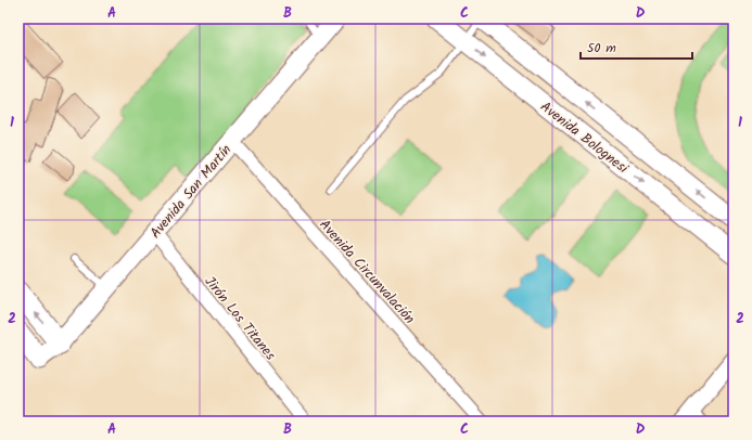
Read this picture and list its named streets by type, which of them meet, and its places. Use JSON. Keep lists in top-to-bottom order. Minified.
{"streets":{"main road":["Avenida Bolognesi","Avenida San Martín"],"street":["Avenida Circunvalación","Jirón Los Titanes"]},"crossings":[["Avenida San Martín","Avenida Circunvalación"],["Avenida San Martín","Jirón Los Titanes"]],"scale_bar":"50 m","grid":{"columns":["A","B","C","D"],"rows":["1","2"]}}
